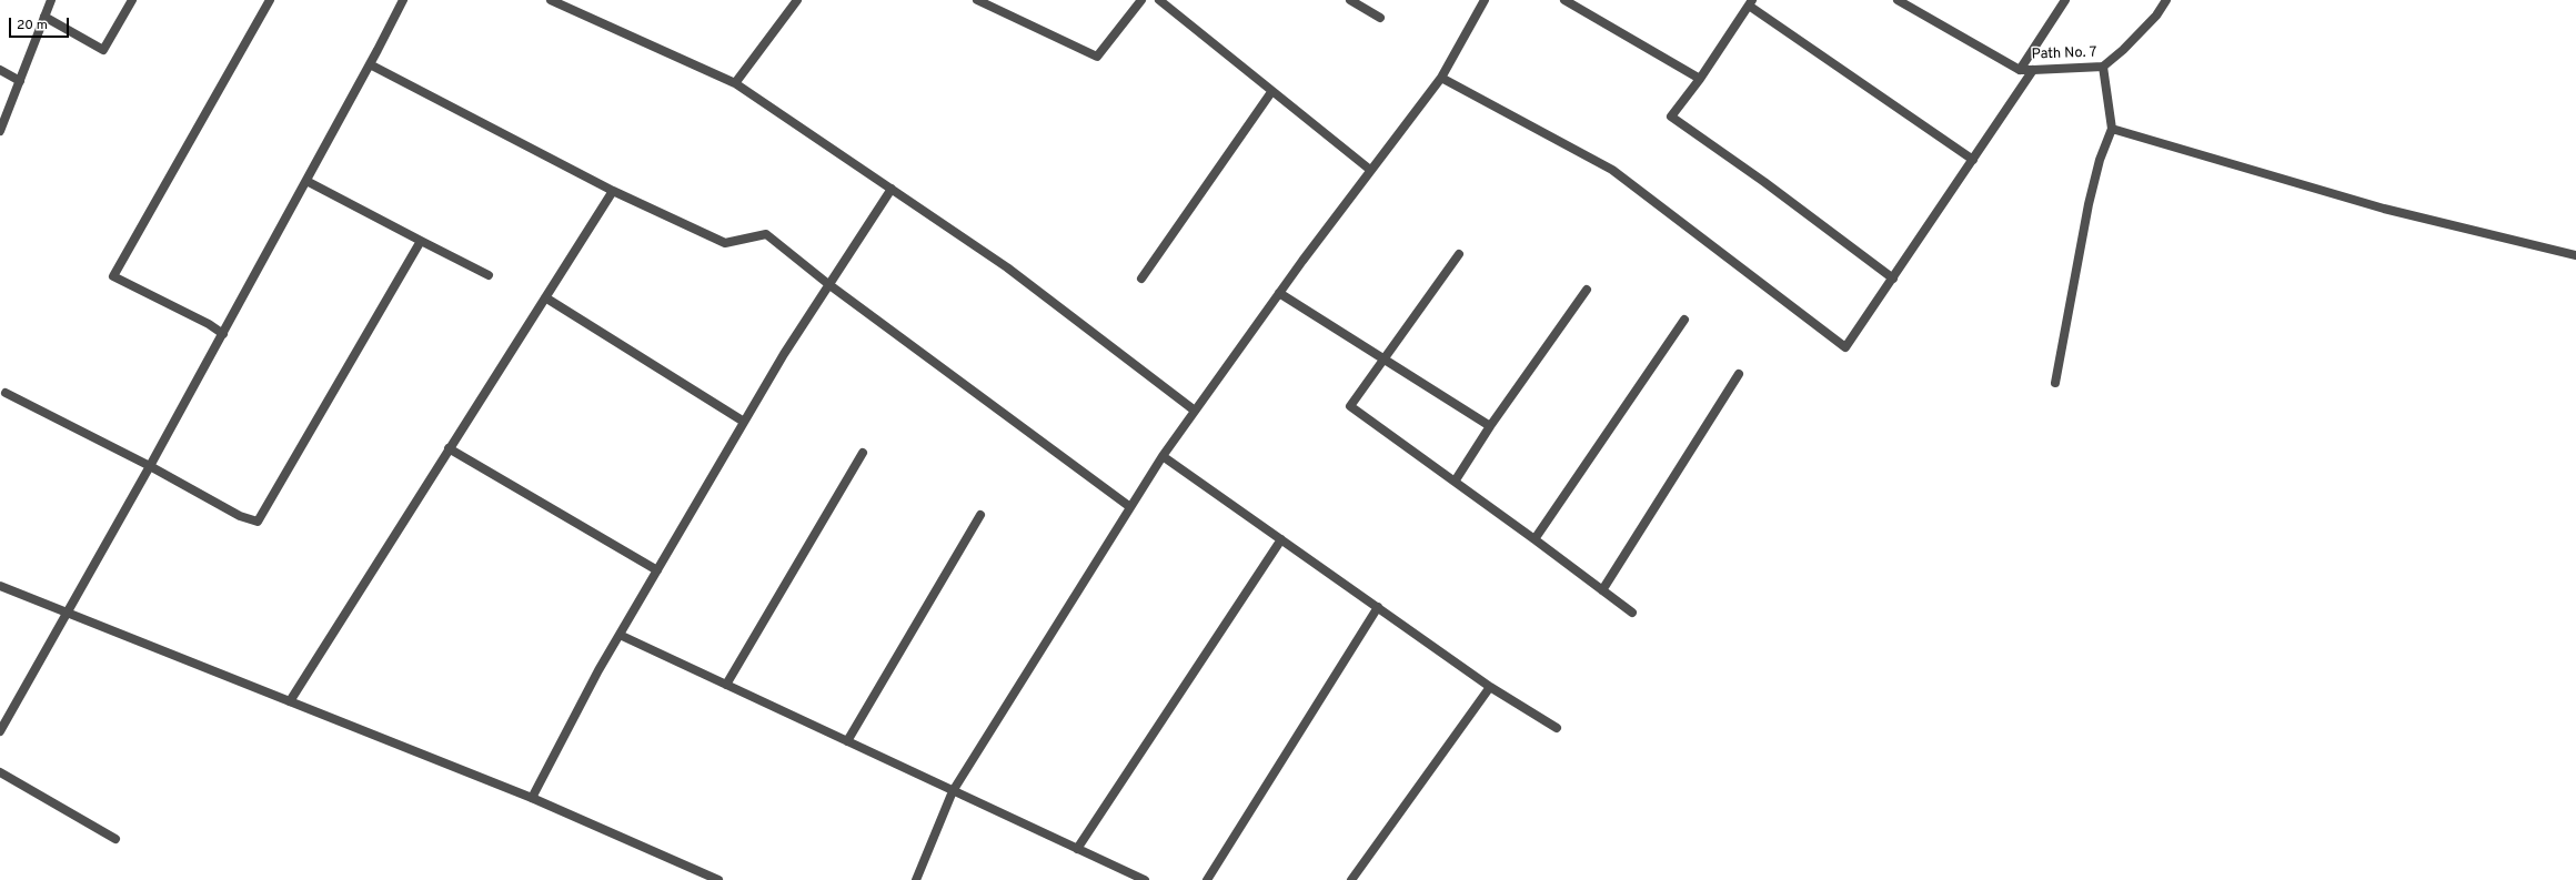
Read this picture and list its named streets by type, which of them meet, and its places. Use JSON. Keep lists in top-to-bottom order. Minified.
{"streets":{"street":["Path No. 7"]},"scale_bar":"20 m"}
